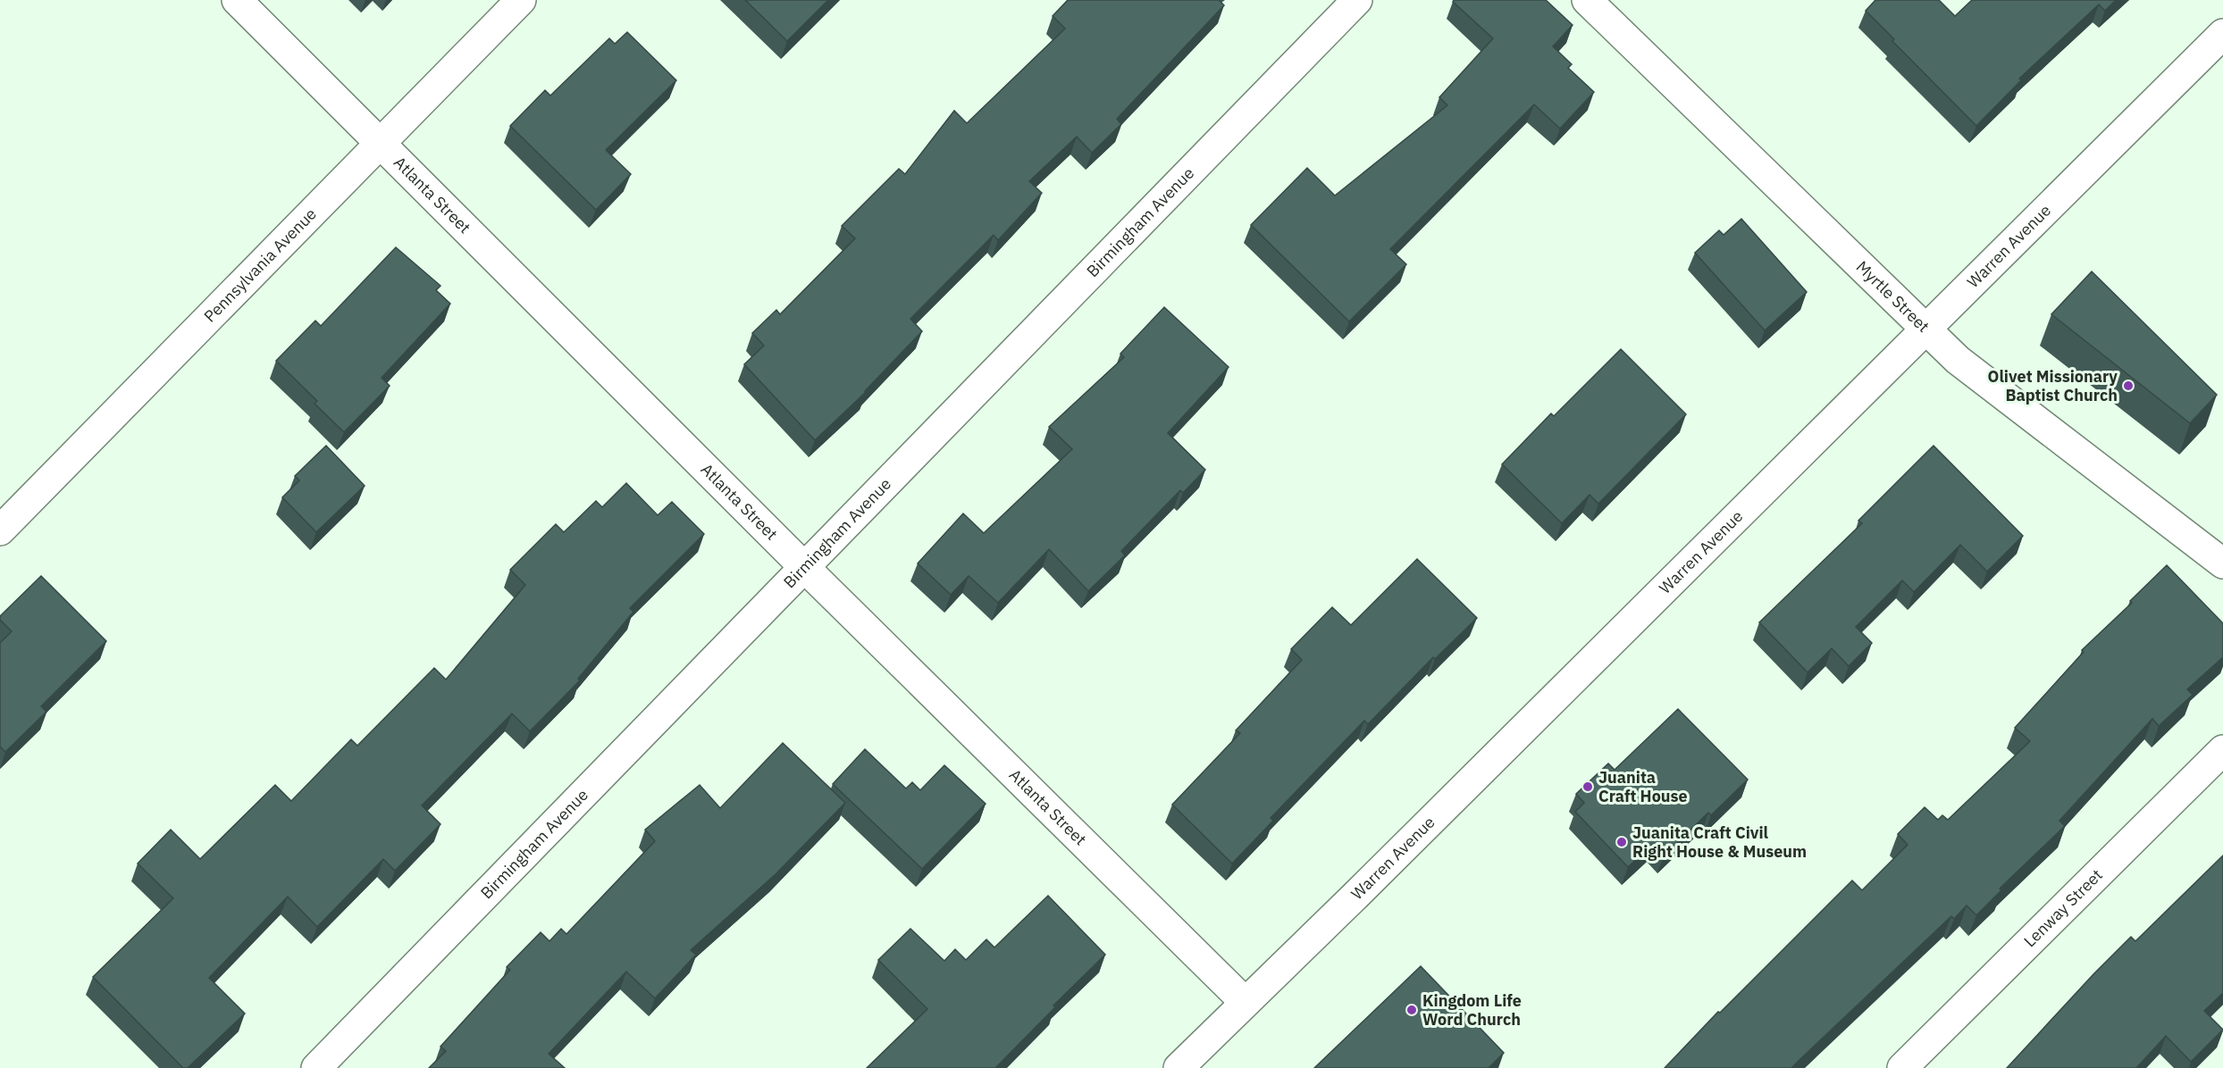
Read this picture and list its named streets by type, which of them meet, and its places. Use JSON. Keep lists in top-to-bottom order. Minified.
{"streets":{"street":["Atlanta Street","Birmingham Avenue","Warren Avenue","Pennsylvania Avenue","Myrtle Street","Lenway Street"]},"crossings":[["Atlanta Street","Birmingham Avenue"],["Atlanta Street","Warren Avenue"],["Atlanta Street","Pennsylvania Avenue"],["Warren Avenue","Myrtle Street"]],"places":["Olivet Missionary Baptist Church","Juanita Craft House","Juanita Craft Civil Right House & Museum","Kingdom Life Word Church"]}
